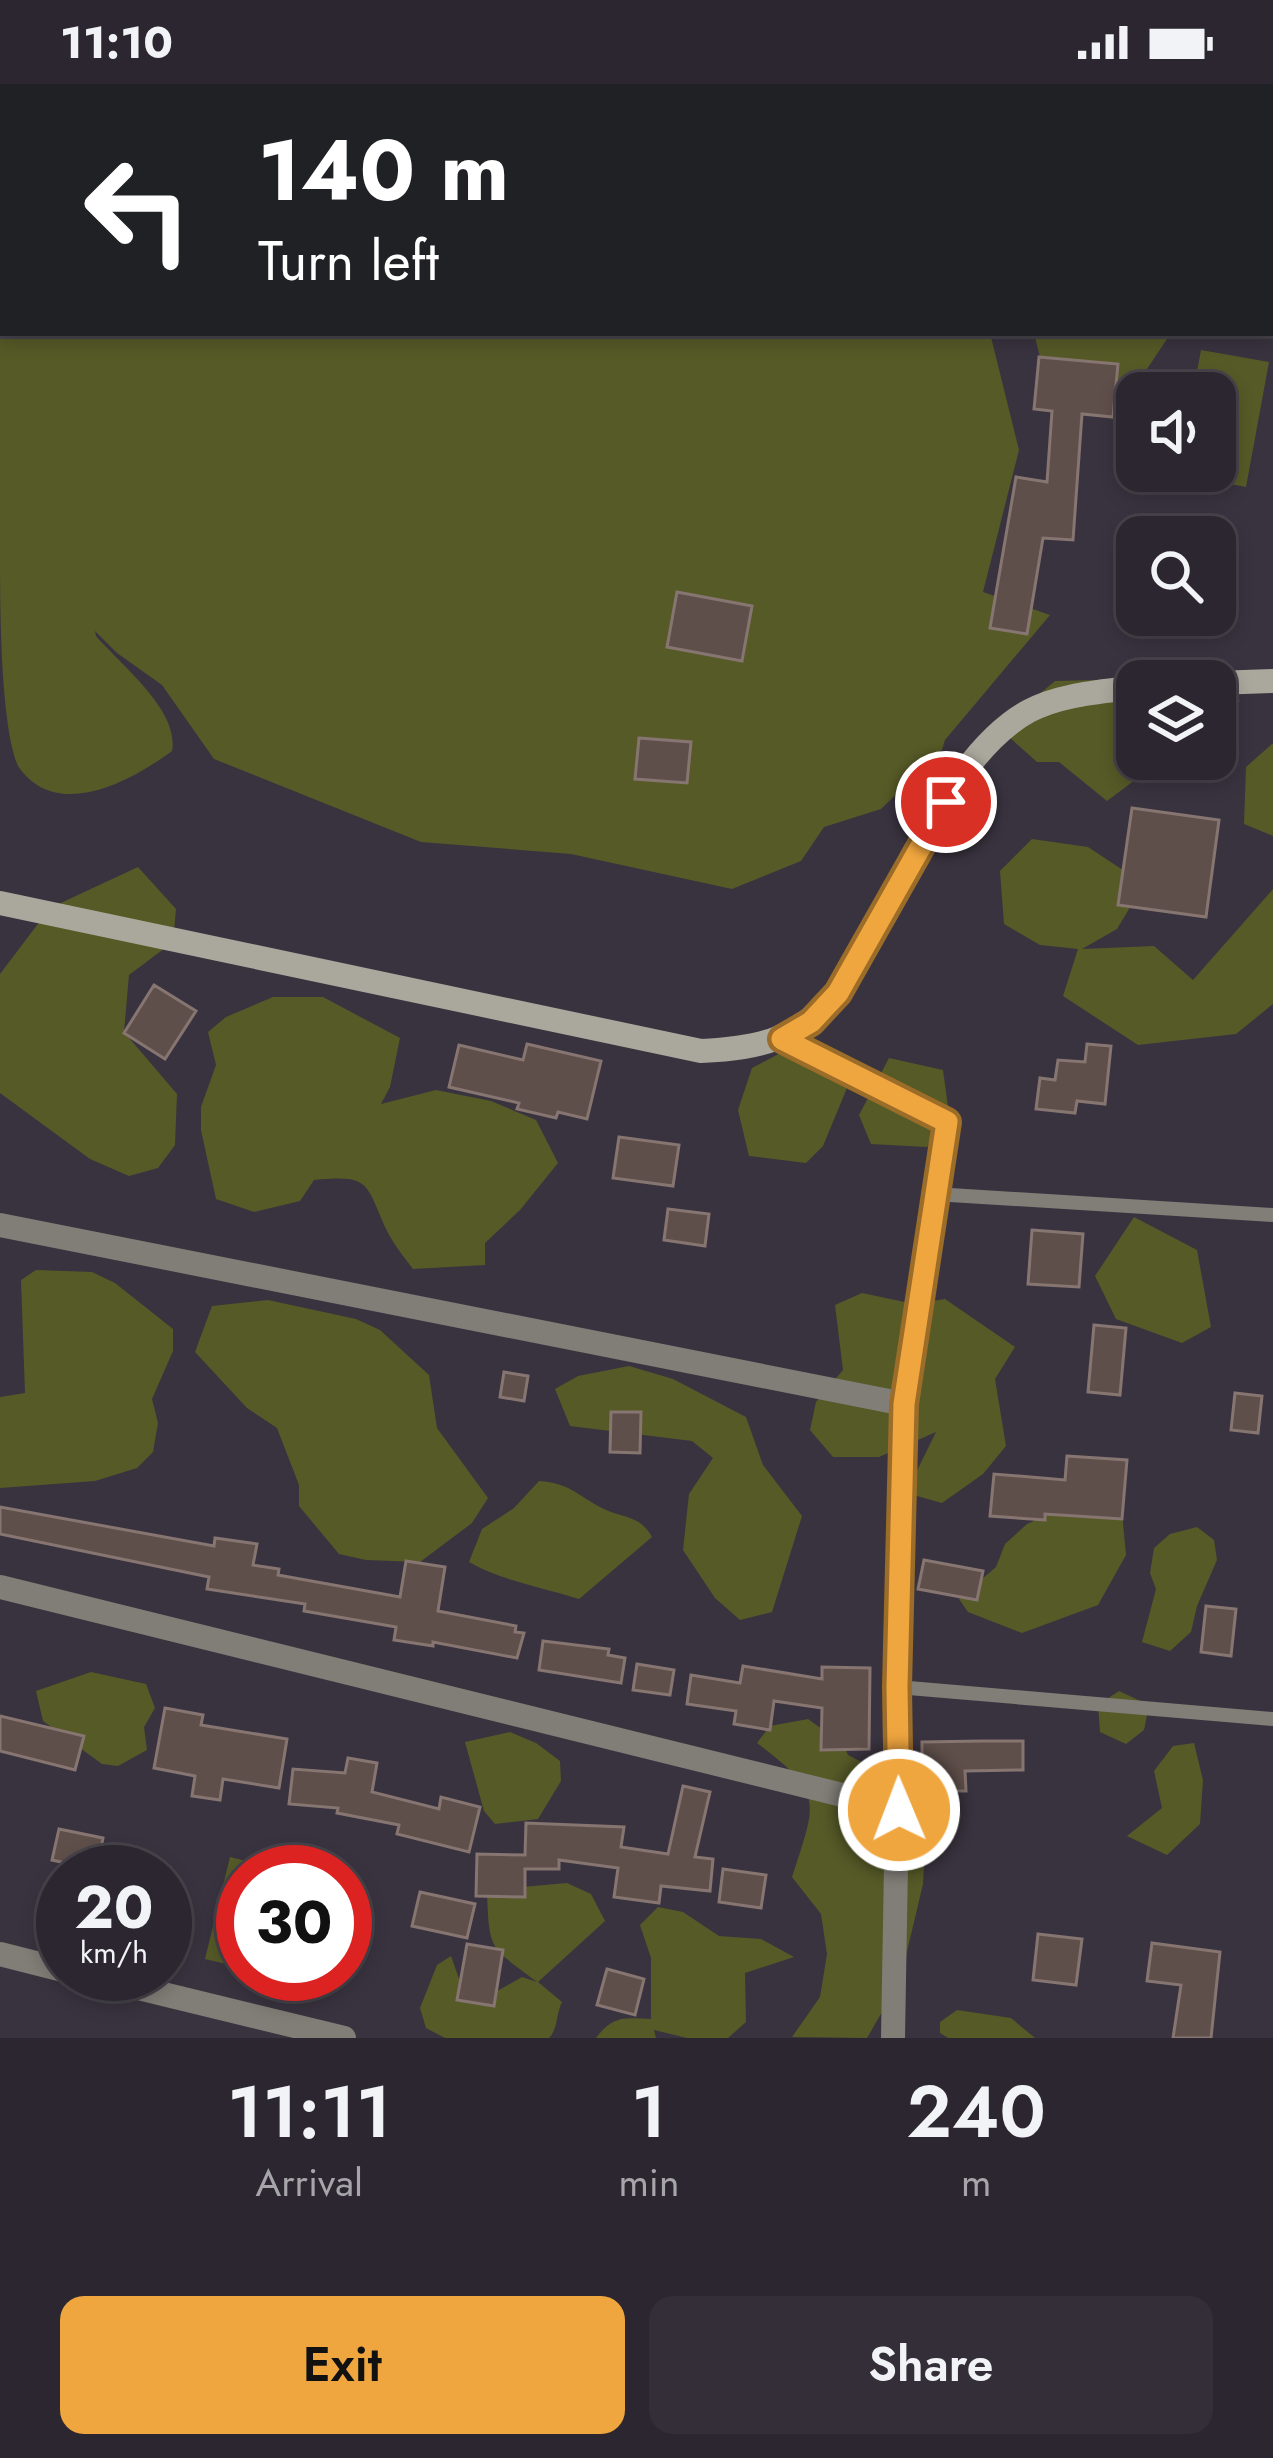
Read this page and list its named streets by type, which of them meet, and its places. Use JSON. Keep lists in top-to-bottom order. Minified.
{"page":{"status":"11:10","turn":["140 m","Turn left"],"speed":"20 km/h","limit":"30","eta":["11:11","Arrival","1","min","240","m"],"buttons":["Exit","Share"]}}
